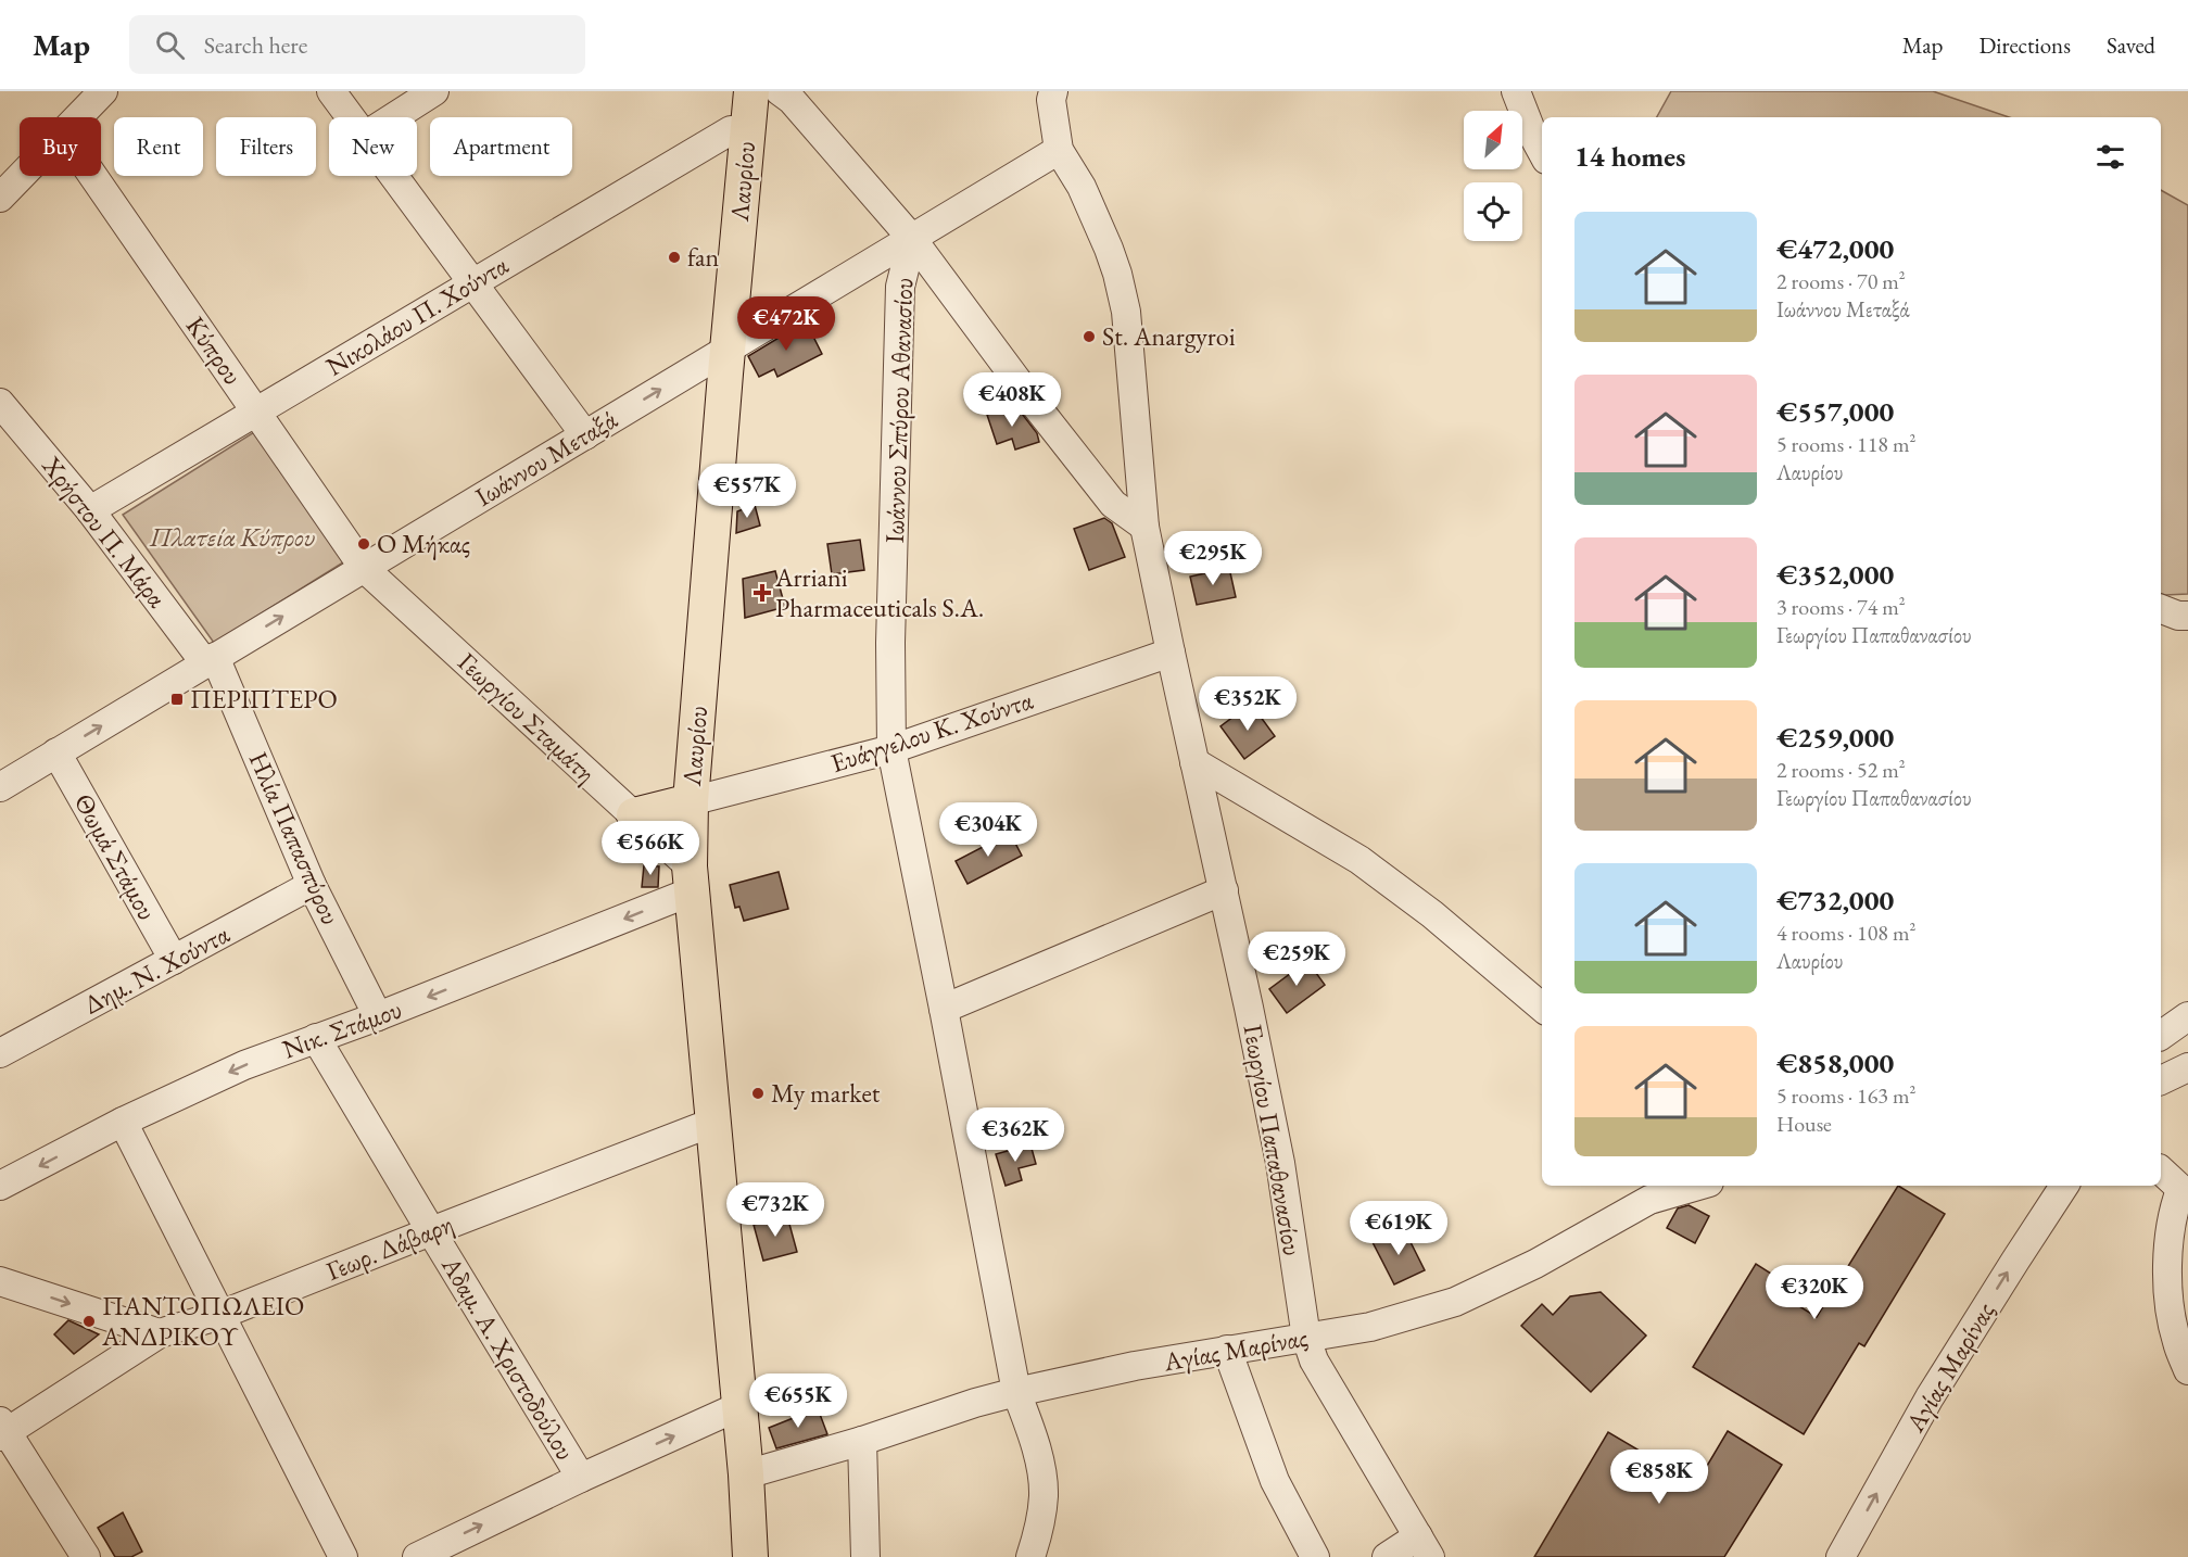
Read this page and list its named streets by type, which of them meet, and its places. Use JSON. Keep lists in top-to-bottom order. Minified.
{"streets":{"main road":["Λαυρίου"],"street":["Νικολάου Π. Χούντα","Κύπρου","Ιωάννου Σπύρου Αθανασίου","Ιωάννου Μεταξά","Χρήστου Π. Μάρα","Γεωργίου Σταμάτη","Ευάγγελου Κ. Χούντα","Ηλία Παπασπύρου","Θωμά Στάμου","Δημ. Ν. Χούντα","Νικ. Στάμου","Γεωργίου Παπαθανασίου","Γεωρ. Δάβαρη","Αγίας Μαρίνας","Αδαμ. Α. Χριστοδούλου"]},"crossings":[["Λαυρίου","Νικολάου Π. Χούντα"],["Λαυρίου","Ιωάννου Μεταξά"],["Λαυρίου","Γεωργίου Σταμάτη"],["Λαυρίου","Ευάγγελου Κ. Χούντα"],["Λαυρίου","Νικ. Στάμου"],["Λαυρίου","Γεωρ. Δάβαρη"],["Λαυρίου","Αγίας Μαρίνας"],["Νικολάου Π. Χούντα","Κύπρου"],["Νικολάου Π. Χούντα","Χρήστου Π. Μάρα"],["Κύπρου","Ιωάννου Μεταξά"],["Κύπρου","Γεωργίου Σταμάτη"],["Ιωάννου Σπύρου Αθανασίου","Ιωάννου Μεταξά"],["Ιωάννου Σπύρου Αθανασίου","Ευάγγελου Κ. Χούντα"],["Ιωάννου Σπύρου Αθανασίου","Αγίας Μαρίνας"],["Ιωάννου Μεταξά","Χρήστου Π. Μάρα"],["Ιωάννου Μεταξά","Γεωργίου Σταμάτη"],["Ιωάννου Μεταξά","Ηλία Παπασπύρου"],["Ιωάννου Μεταξά","Θωμά Στάμου"],["Ιωάννου Μεταξά","Γεωργίου Παπαθανασίου"],["Χρήστου Π. Μάρα","Ηλία Παπασπύρου"],["Γεωργίου Σταμάτη","Νικ. Στάμου"],["Ευάγγελου Κ. Χούντα","Γεωργίου Παπαθανασίου"],["Ηλία Παπασπύρου","Δημ. Ν. Χούντα"],["Ηλία Παπασπύρου","Νικ. Στάμου"],["Θωμά Στάμου","Δημ. Ν. Χούντα"],["Νικ. Στάμου","Αδαμ. Α. Χριστοδούλου"],["Γεωργίου Παπαθανασίου","Αγίας Μαρίνας"],["Γεωρ. Δάβαρη","Αδαμ. Α. Χριστοδούλου"]],"one_way":["Ιωάννου Μεταξά","Νικ. Στάμου"],"parks":["Πλατεία Κύπρου"],"places":{"other":["fan","St. Anargyroi","Ο Μήκας","My market","ΠΑΝΤΟΠΩΛΕΙΟ ΑΝΔΡΙΚΟΥ"],"health":["Arriani Pharmaceuticals S.A."],"transit":["ΠΕΡΙΠΤΕΡΟ"]},"north":"top right","page":{"header":"Map","search":"Search here","nav":["Map","Directions","Saved"],"chip":["Buy","Rent","Filters","New","Apartment"],"heading":"14 homes","list":[{"name":"€472,000","note":"2 rooms · 70 m² · Ιωάννου Μεταξά"},{"name":"€557,000","note":"5 rooms · 118 m² · Λαυρίου"},{"name":"€352,000","note":"3 rooms · 74 m² · Γεωργίου Παπαθανασίου"},{"name":"€259,000","note":"2 rooms · 52 m² · Γεωργίου Παπαθανασίου"},{"name":"€732,000","note":"4 rooms · 108 m² · Λαυρίου"},{"name":"€858,000","note":"5 rooms · 163 m² · House"}],"price":["€472K","€408K","€557K","€295K","€352K","€304K","€566K","€259K","€362K","€732K","€619K","€320K","€655K","€858K"]}}
